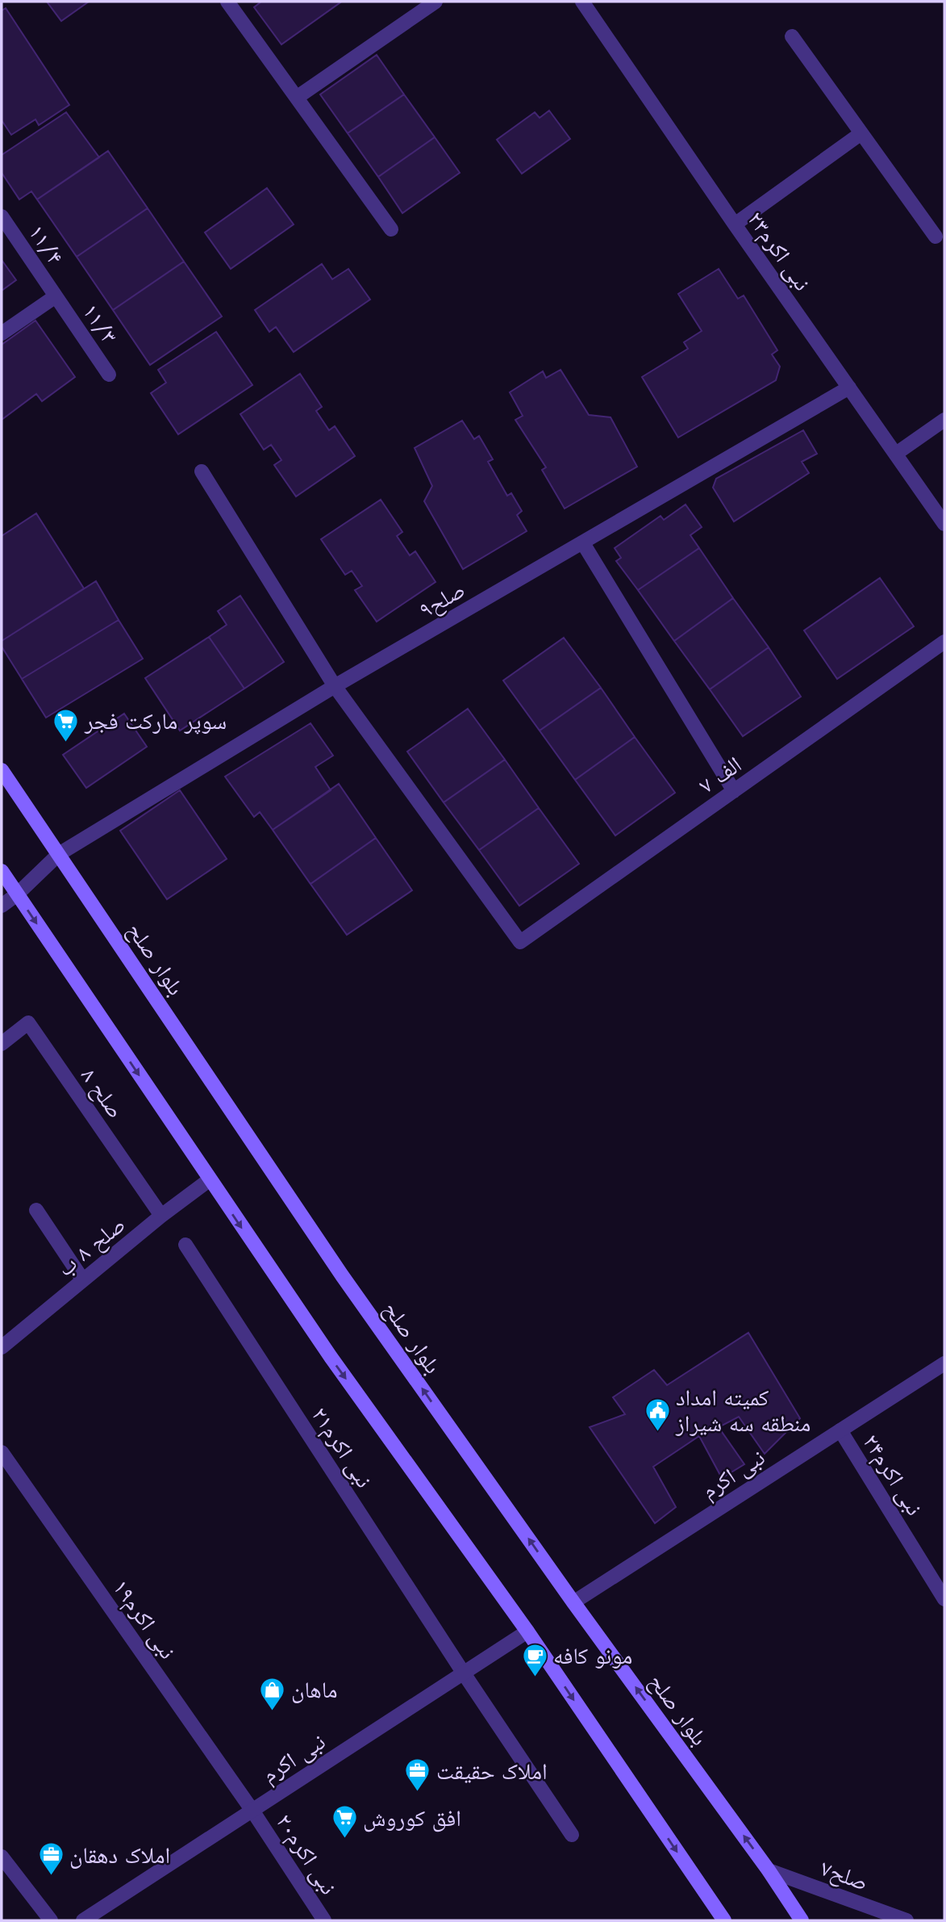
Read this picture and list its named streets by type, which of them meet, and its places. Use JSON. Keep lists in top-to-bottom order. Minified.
{"streets":{"main road":["بلوار صلح"],"street":["۱۱/۴","نبی اکرم۲۳","۱۱/۳","صلح۹","۷ الف","۸ صلح","صلح ۸ ب","نبی اکرم۲۱","نبی اکرم","نبی اکرم۲۴","نبی اکرم۱۹","نبی اکرم۲۰","صلح۷"]},"crossings":[["۱۱/۴","۱۱/۳"],["نبی اکرم۲۳","صلح۹"],["صلح۹","۷ الف"],["صلح۹","بلوار صلح"],["بلوار صلح","نبی اکرم"],["بلوار صلح","صلح۷"],["۸ صلح","صلح ۸ ب"],["نبی اکرم۲۱","نبی اکرم"],["نبی اکرم","نبی اکرم۲۴"],["نبی اکرم","نبی اکرم۱۹"],["نبی اکرم","نبی اکرم۲۰"],["نبی اکرم۱۹","نبی اکرم۲۰"]],"places":{"supermarket":["سوپر مارکت فجر","افق کوروش"],"public building":["کمیته امداد منطقه سه شیراز"],"cafe":["مونو کافه"],"shop":["ماهان"],"office":["املاک حقیقت","املاک دهقان"]}}
